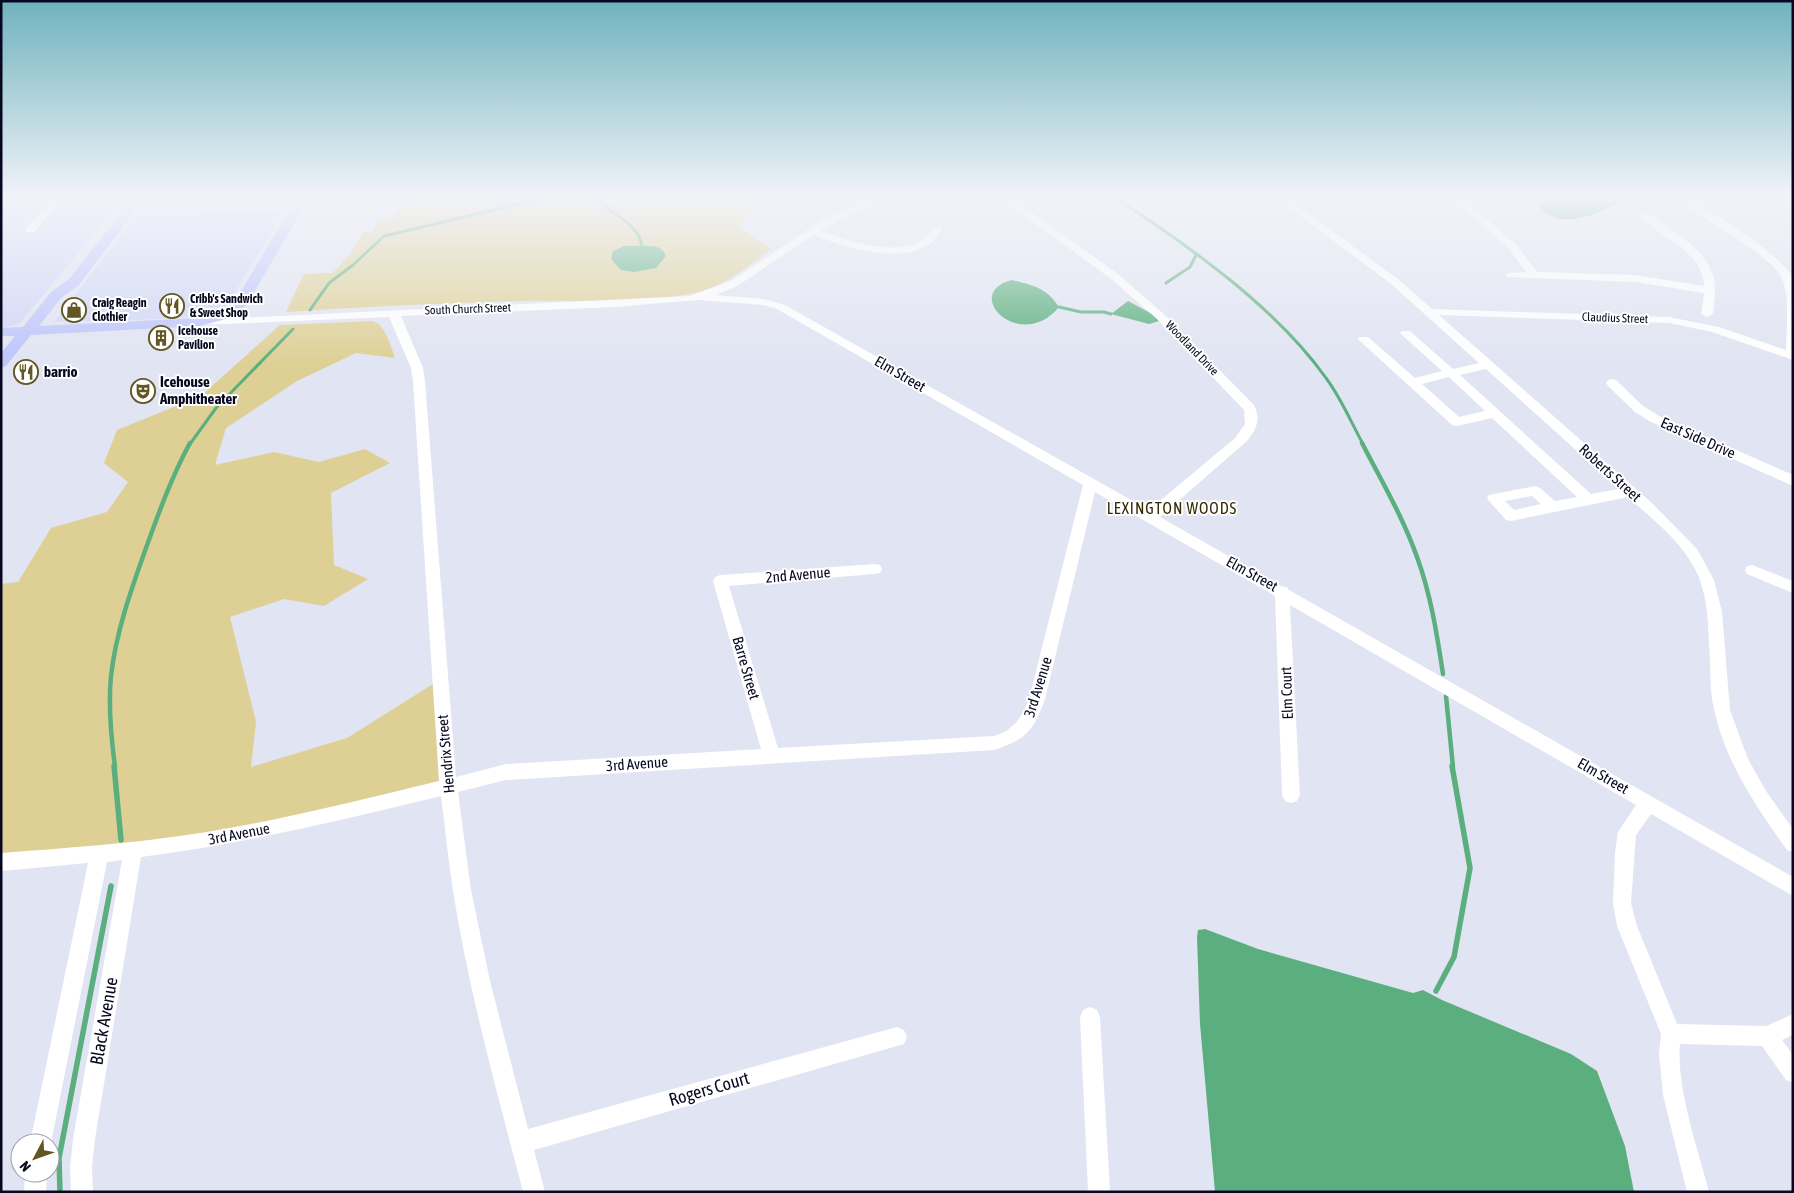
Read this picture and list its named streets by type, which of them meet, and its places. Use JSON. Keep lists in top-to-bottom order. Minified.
{"streets":{"main road":["South Church Street"],"street":["Claudius Street","Woodland Drive","Elm Street","East Side Drive","Roberts Street","2nd Avenue","Barre Street","3rd Avenue","Elm Court","Hendrix Street","Black Avenue","Rogers Court"]},"crossings":[["South Church Street","Elm Street"],["South Church Street","Hendrix Street"],["Claudius Street","Roberts Street"],["Woodland Drive","Elm Street"],["Elm Street","3rd Avenue"],["Elm Street","Elm Court"],["2nd Avenue","Barre Street"],["Barre Street","3rd Avenue"],["3rd Avenue","Hendrix Street"],["3rd Avenue","Black Avenue"],["Hendrix Street","Rogers Court"]],"districts":["LEXINGTON WOODS"],"places":{"restaurant":["Cribb's Sandwich & Sweet Shop","barrio"],"shop":["Craig Reagin Clothier"],"building":["Icehouse Pavilion"],"theatre":["Icehouse Amphitheater"]},"north":"bottom left"}
